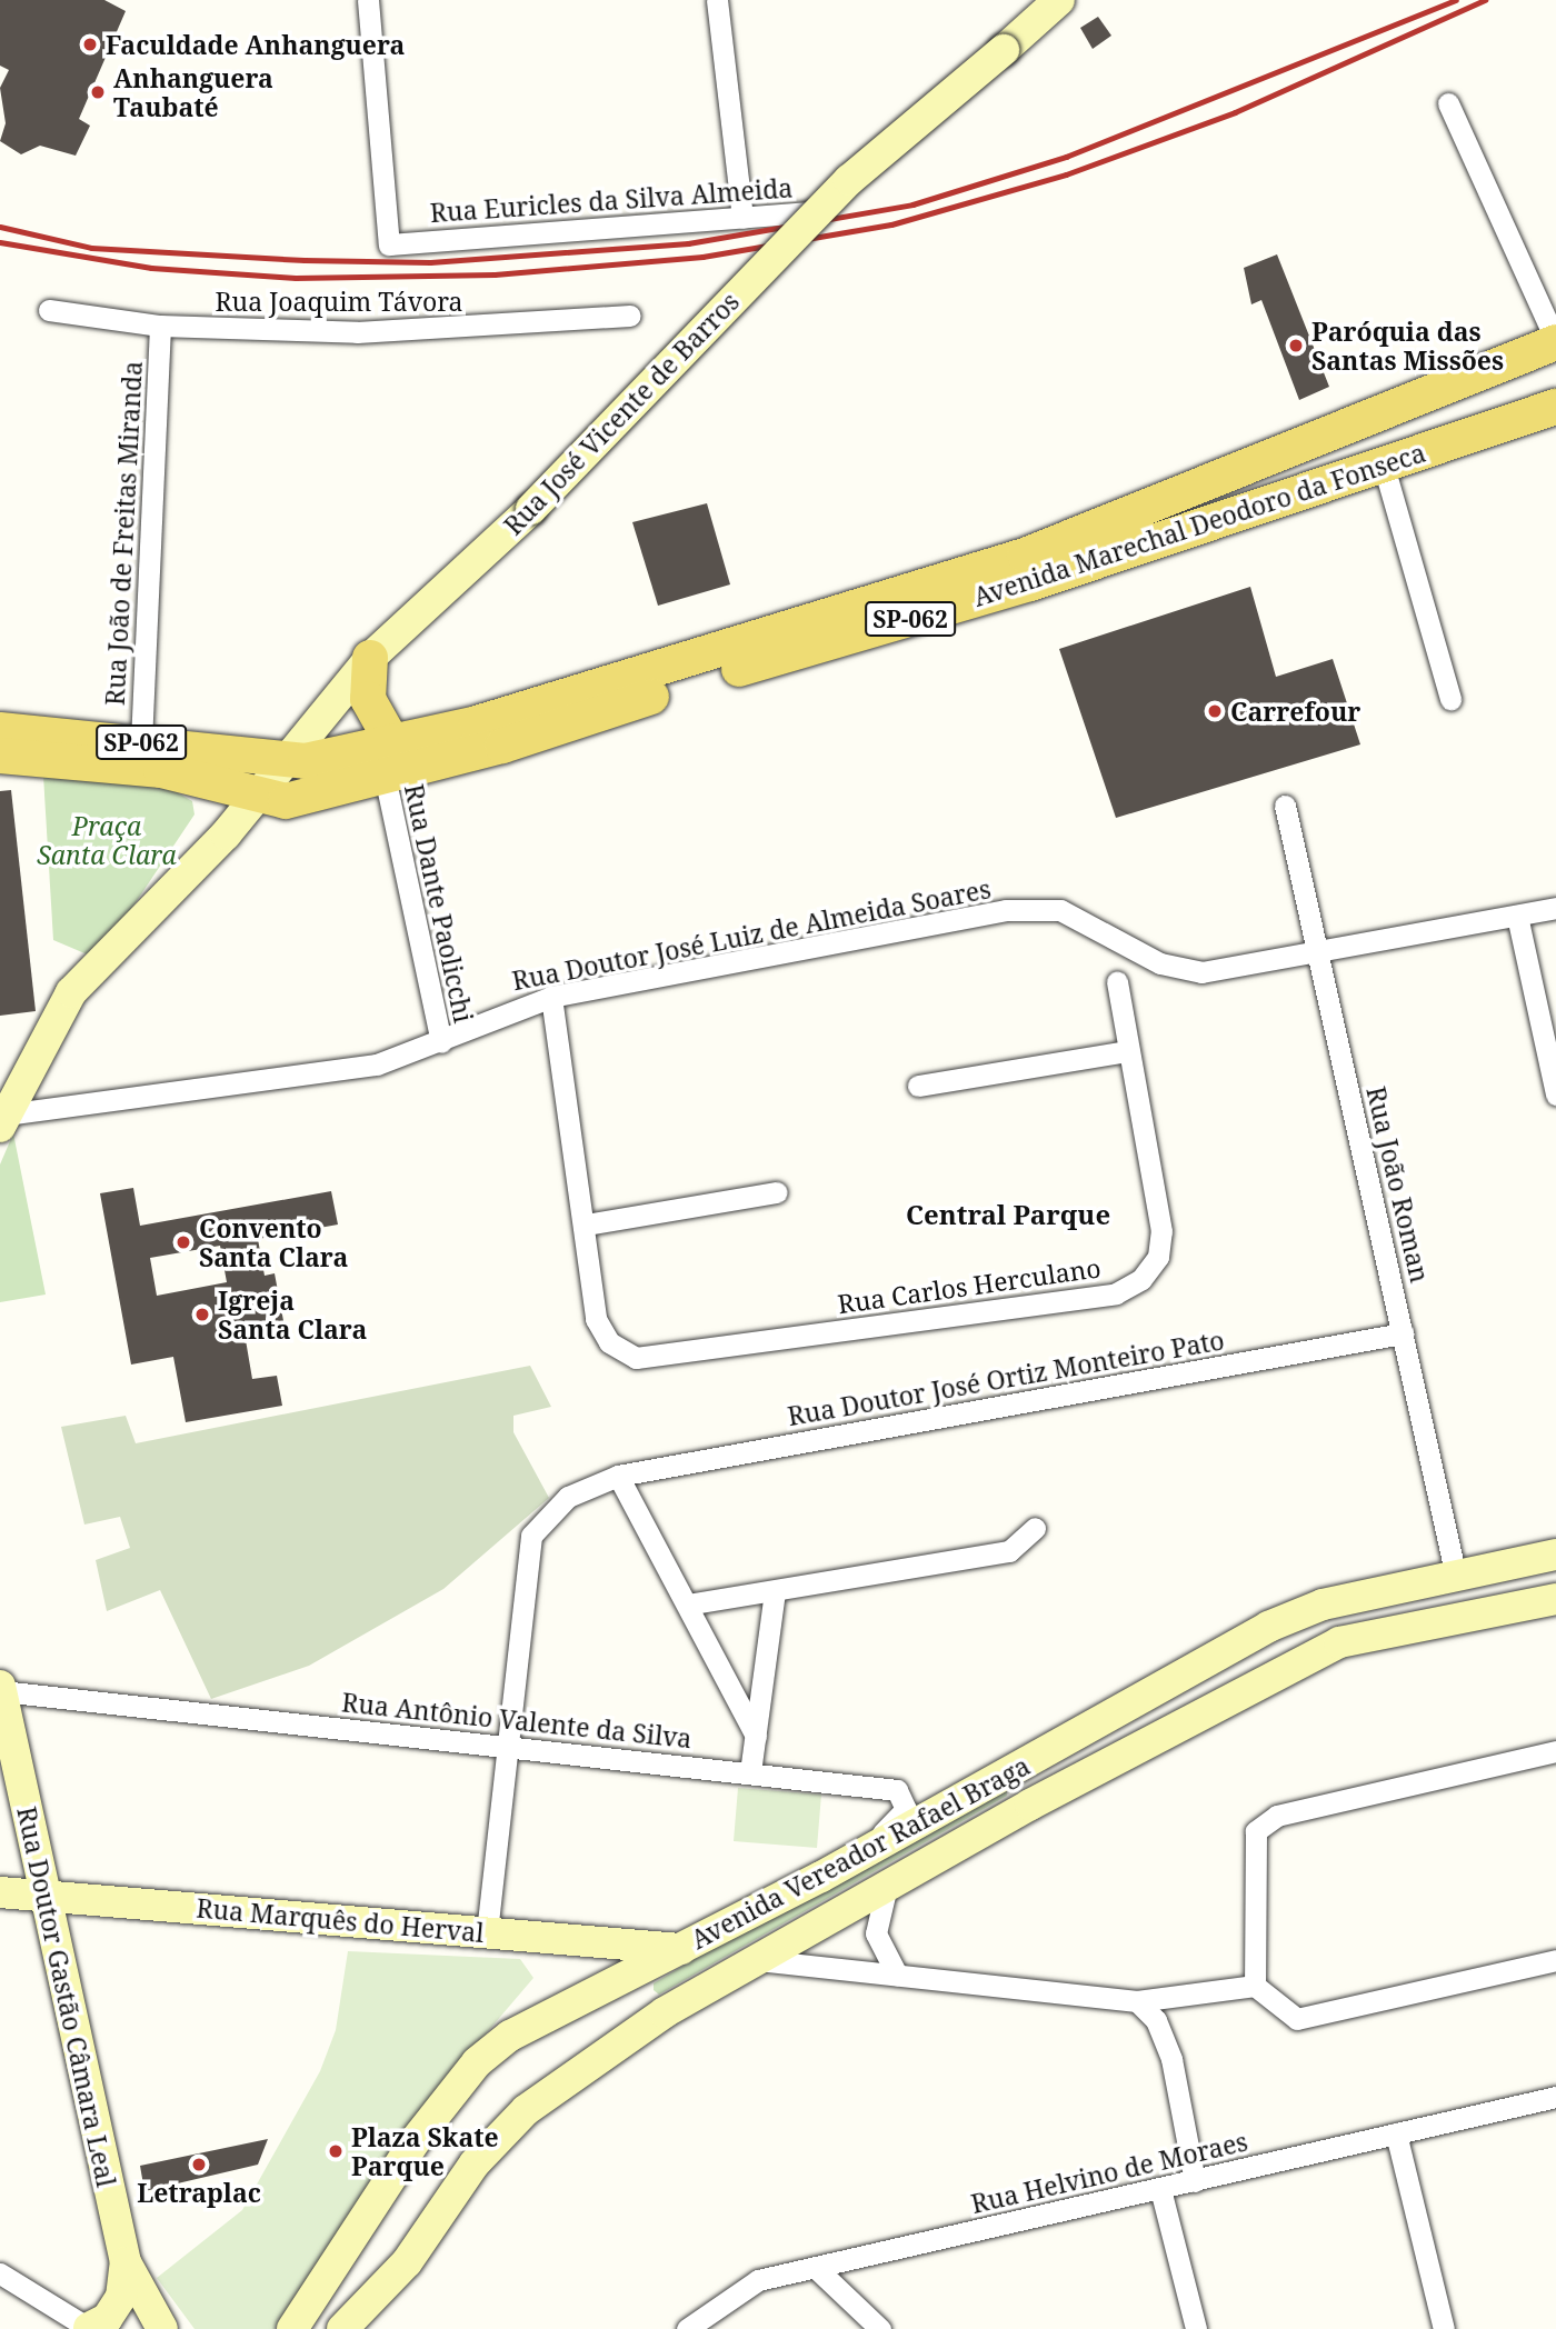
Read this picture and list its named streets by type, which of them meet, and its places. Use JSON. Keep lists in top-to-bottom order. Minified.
{"streets":{"main road":["Rua José Vicente de Barros","Avenida Marechal Deodoro da Fonseca","SP-062","Avenida Vereador Rafael Braga","Rua Marquês do Herval","Rua Doutor Gastão Câmara Leal"],"street":["Rua Euricles da Silva Almeida","Rua Joaquim Távora","Rua João de Freitas Miranda","Rua Dante Paolicchi","Rua Doutor José Luiz de Almeida Soares","Rua João Roman","Rua Carlos Herculano","Rua Doutor José Ortiz Monteiro Pato","Rua Antônio Valente da Silva","Rua Helvino de Moraes"]},"crossings":[["Rua Joaquim Távora","Rua João de Freitas Miranda"],["Rua José Vicente de Barros","Avenida Marechal Deodoro da Fonseca"],["Rua José Vicente de Barros","SP-062"],["Rua José Vicente de Barros","Rua Doutor José Luiz de Almeida Soares"],["Avenida Marechal Deodoro da Fonseca","SP-062"],["Avenida Marechal Deodoro da Fonseca","Rua Dante Paolicchi"],["Rua João de Freitas Miranda","SP-062"],["Rua Dante Paolicchi","Rua Doutor José Luiz de Almeida Soares"],["Rua Doutor José Luiz de Almeida Soares","Rua João Roman"],["Rua João Roman","Rua Doutor José Ortiz Monteiro Pato"],["Rua João Roman","Avenida Vereador Rafael Braga"],["Rua Doutor José Ortiz Monteiro Pato","Rua Antônio Valente da Silva"],["Rua Doutor José Ortiz Monteiro Pato","Rua Marquês do Herval"],["Rua Antônio Valente da Silva","Avenida Vereador Rafael Braga"],["Rua Antônio Valente da Silva","Rua Doutor Gastão Câmara Leal"],["Avenida Vereador Rafael Braga","Rua Marquês do Herval"],["Rua Marquês do Herval","Rua Doutor Gastão Câmara Leal"]],"districts":["Central Parque"],"parks":["Praça Santa Clara"],"places":["Faculdade Anhanguera","Anhanguera Taubaté","Paróquia das Santas Missões","Carrefour","Convento Santa Clara","Igreja Santa Clara","Plaza Skate Parque","Letraplac"]}
